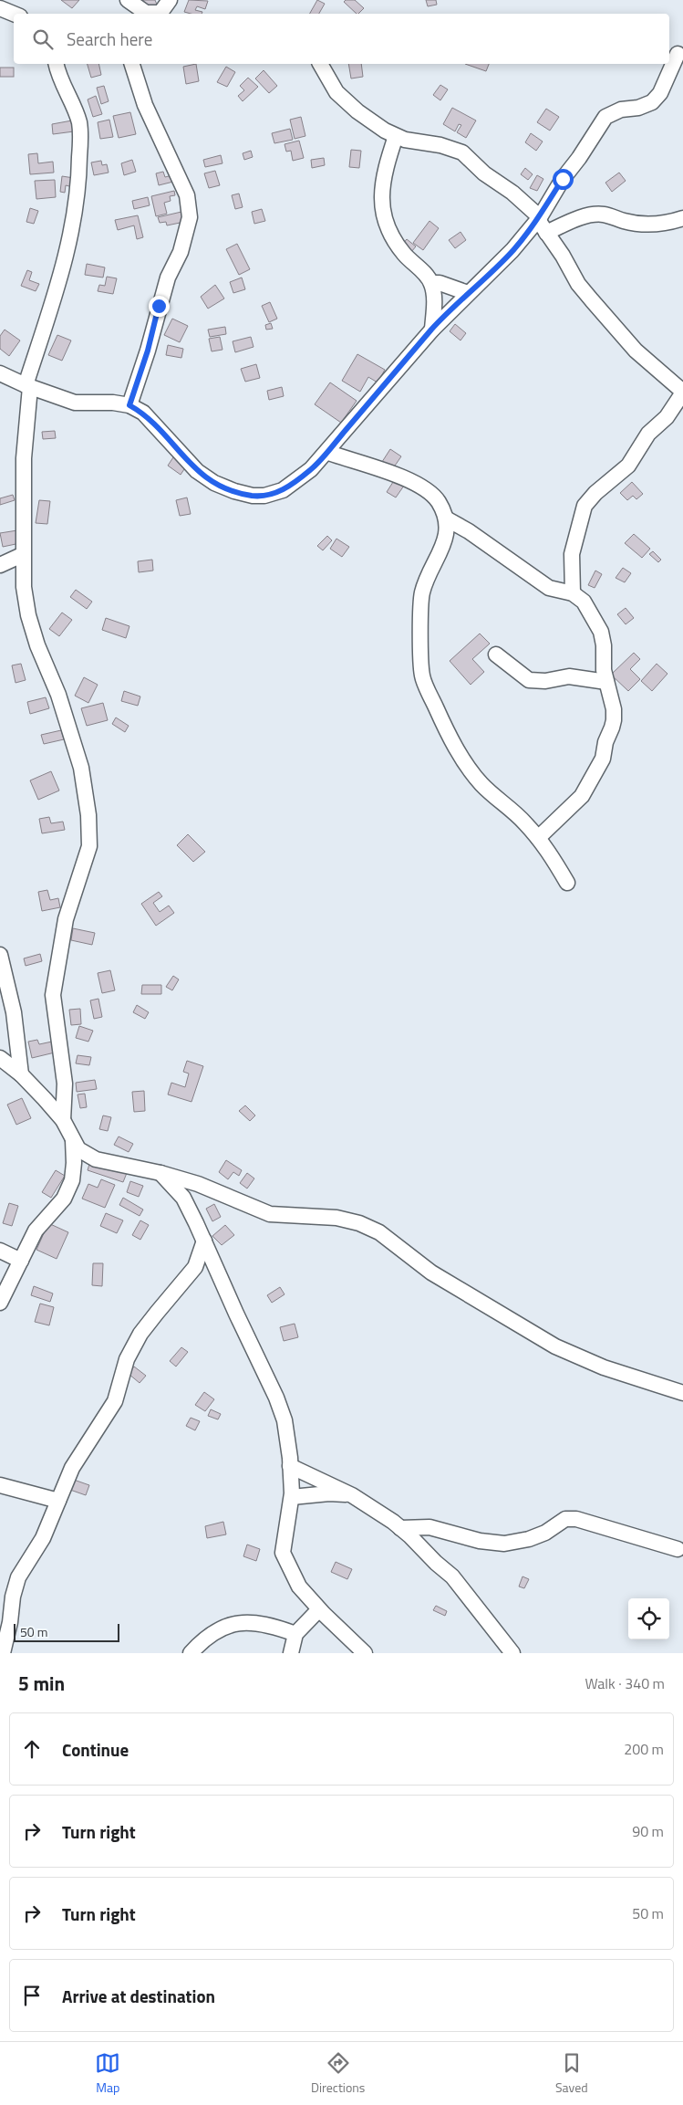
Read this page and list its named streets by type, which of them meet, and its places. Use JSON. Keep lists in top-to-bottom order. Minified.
{"scale_bar":"50 m","page":{"search":"Search here","scale":"50 m","heading":["5 min","Walk · 340 m"],"list":[["Continue","200 m"],["Turn right","90 m"],["Turn right","50 m"],"Arrive at destination"],"nav":["Map","Directions","Saved"]}}
